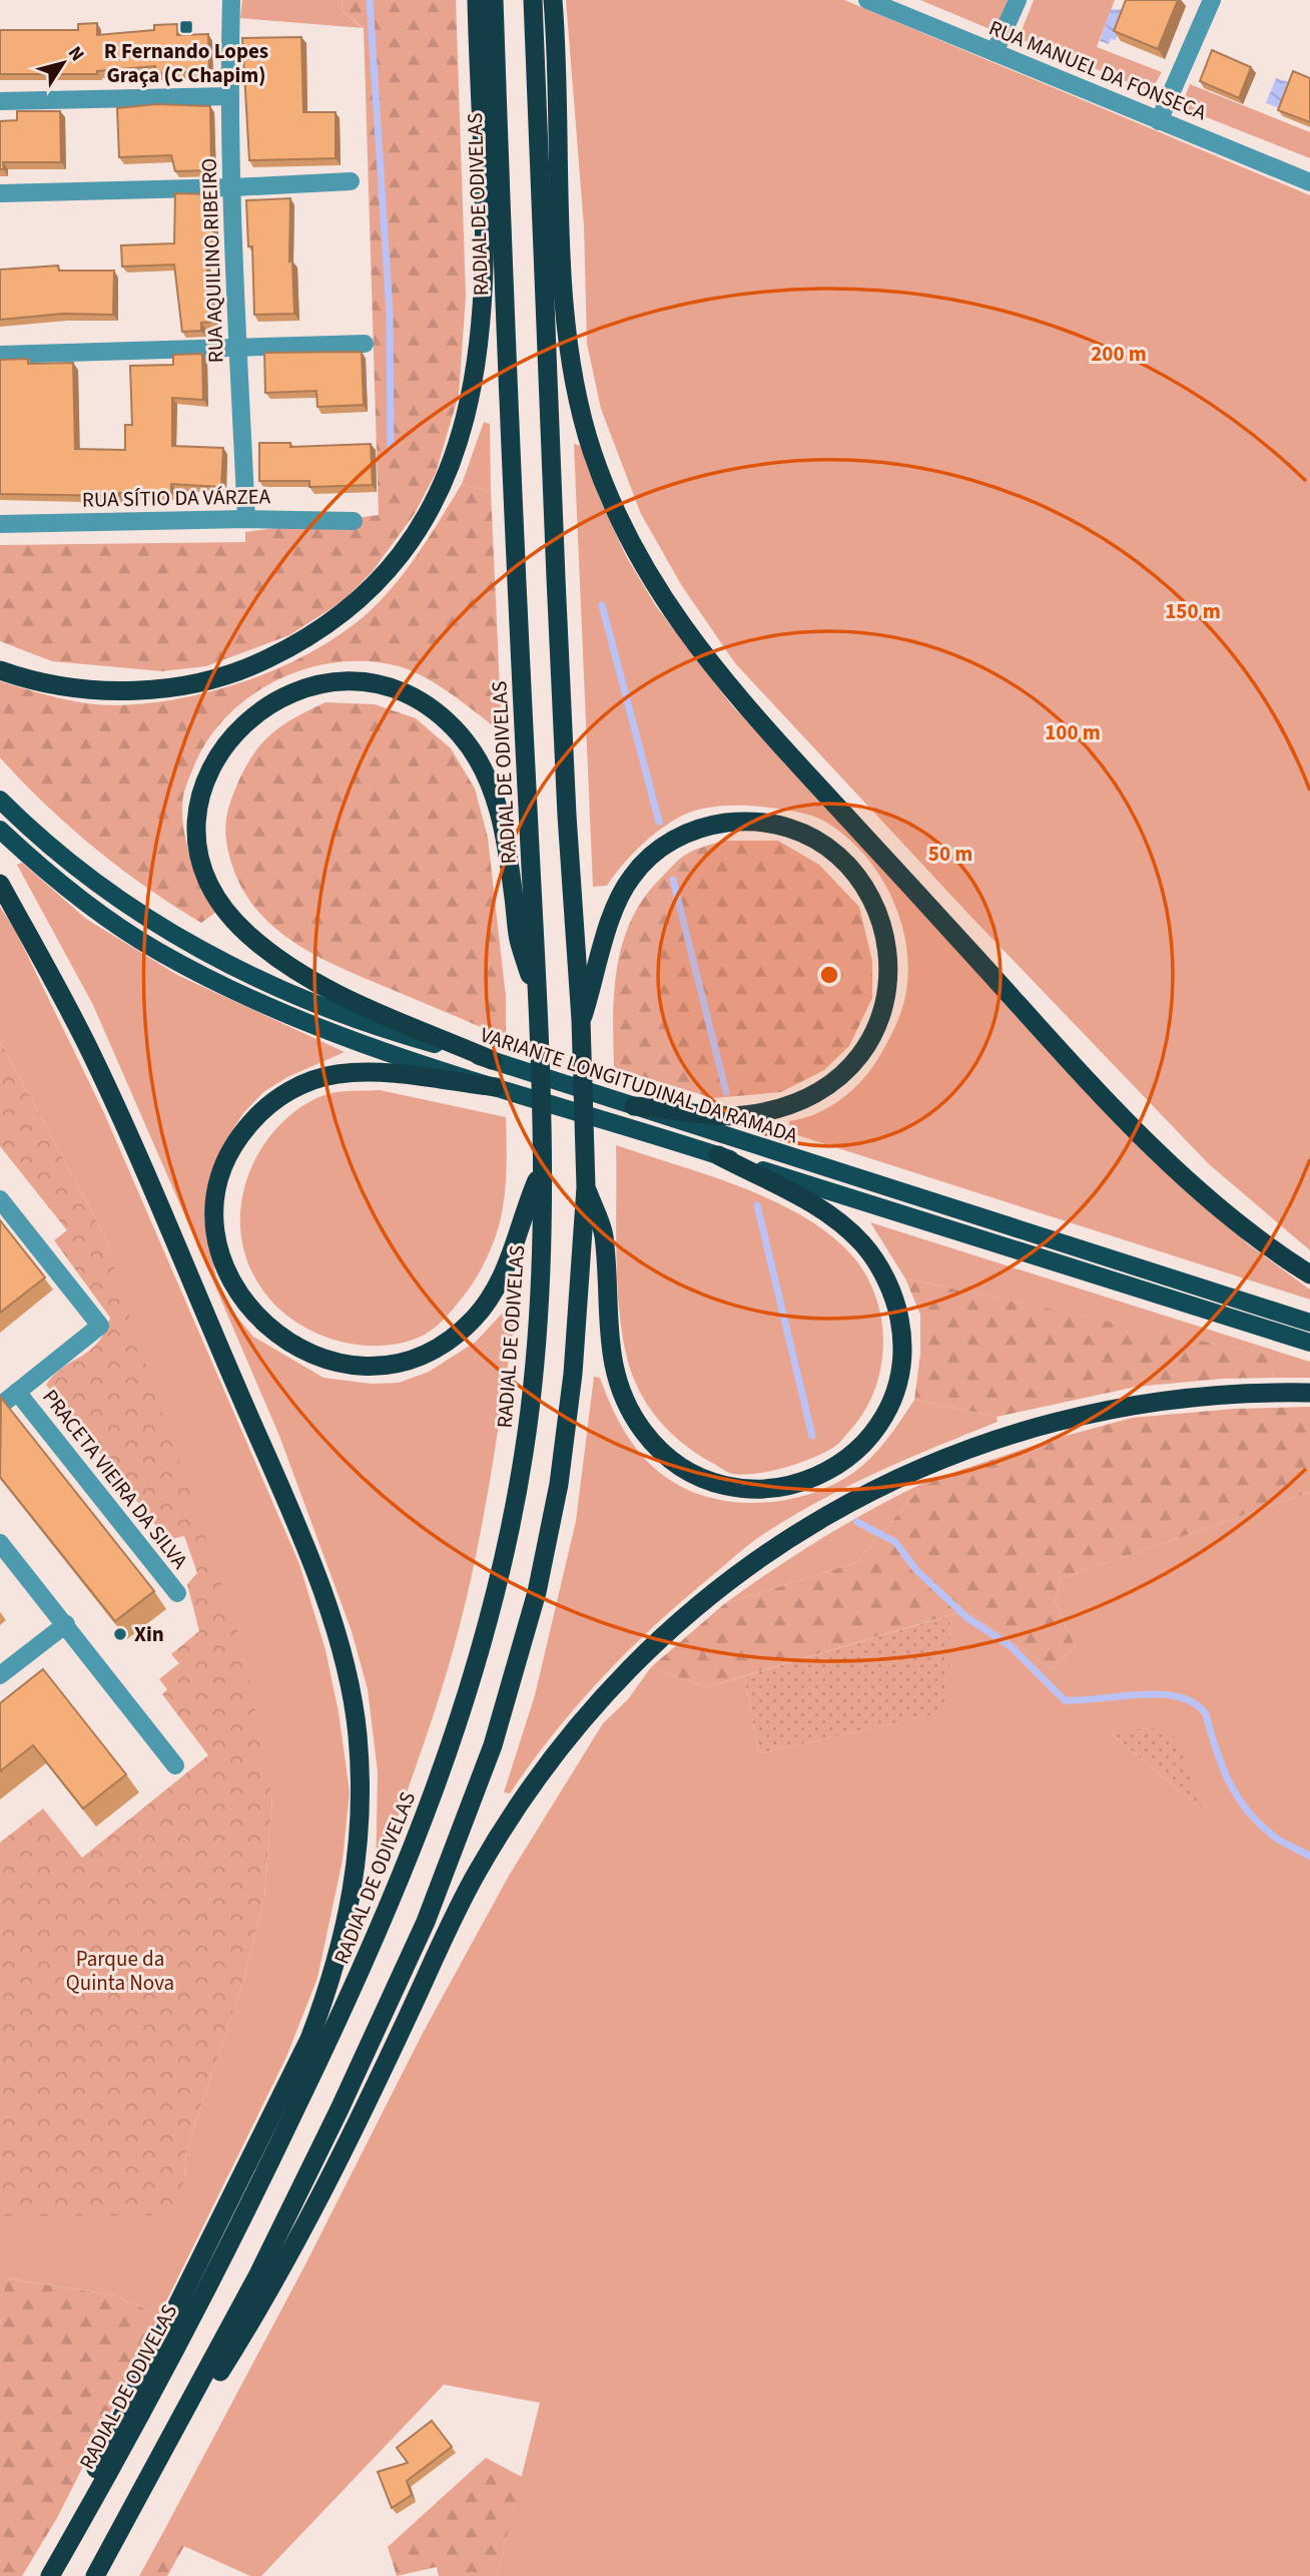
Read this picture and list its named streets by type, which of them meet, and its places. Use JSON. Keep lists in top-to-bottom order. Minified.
{"streets":{"highway":["RADIAL DE ODIVELAS"],"main road":["VARIANTE LONGITUDINAL DA RAMADA"],"street":["RUA MANUEL DA FONSECA","RUA AQUILINO RIBEIRO","RUA SÍTIO DA VÁRZEA","PRACETA VIEIRA DA SILVA"]},"crossings":[["RUA AQUILINO RIBEIRO","RUA SÍTIO DA VÁRZEA"]],"parks":["Parque da Quinta Nova"],"places":{"transit":["R Fernando Lopes Graça (C Chapim)"],"other":["Xin"]},"north":"top right","rings":["200 m","150 m","100 m","50 m"]}
